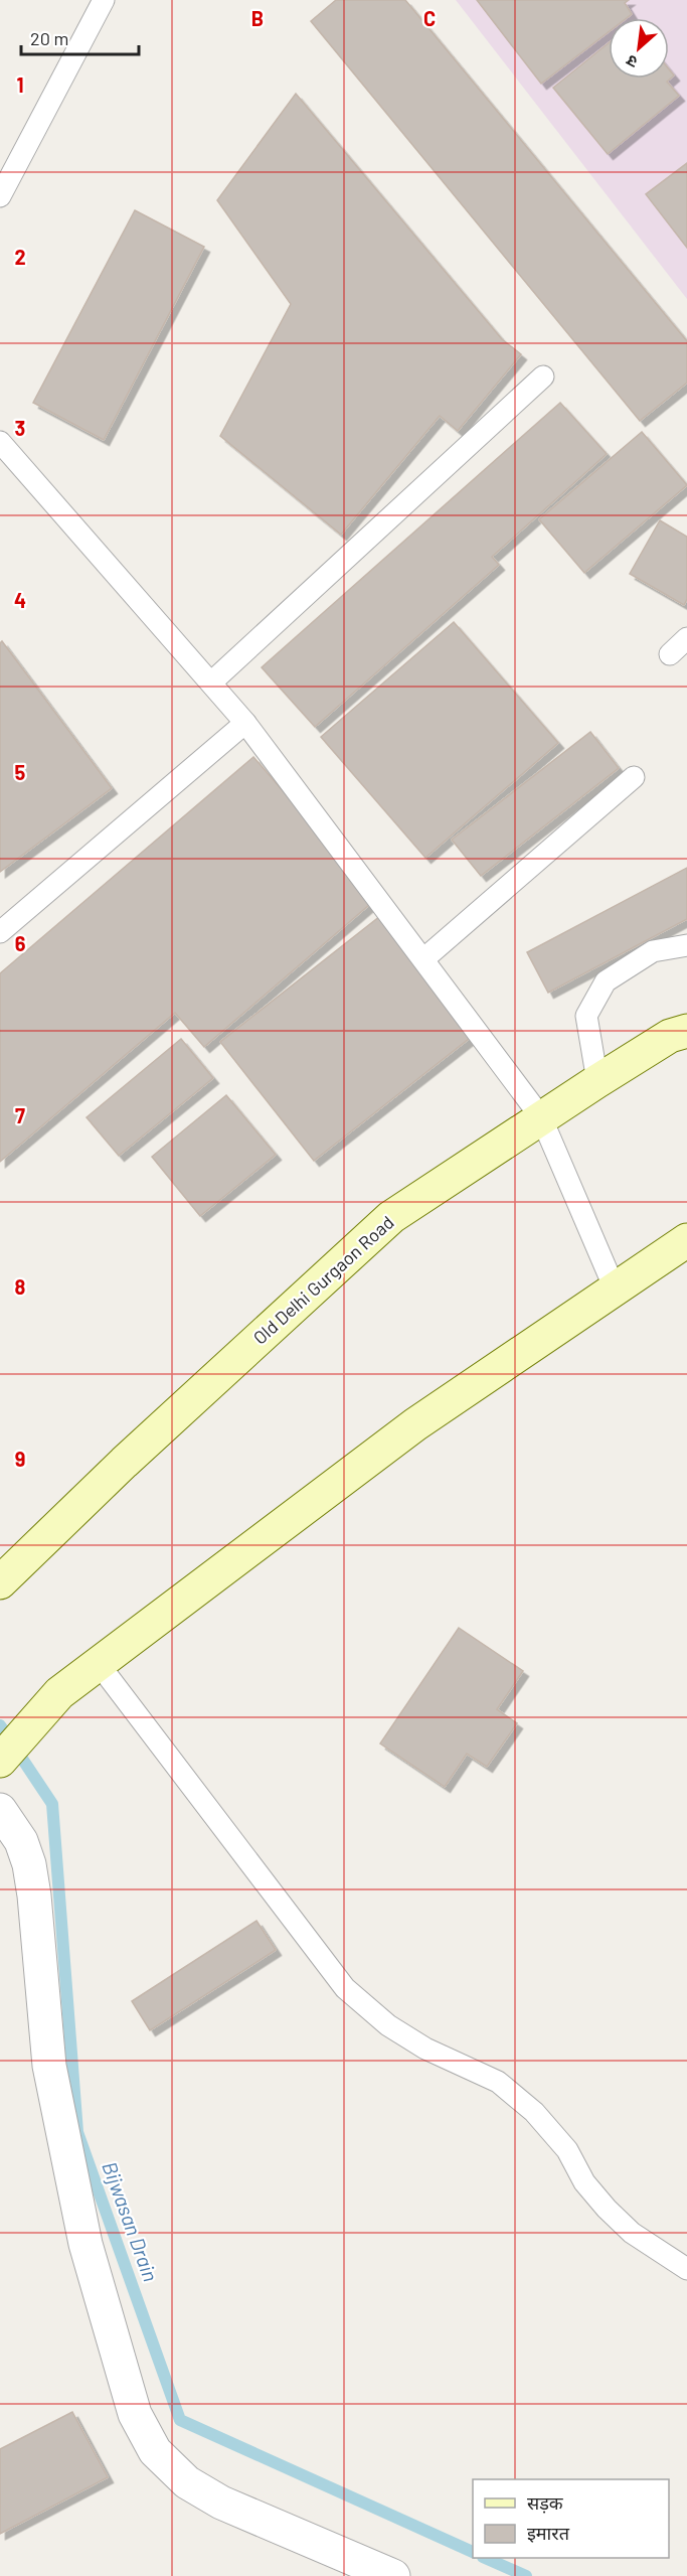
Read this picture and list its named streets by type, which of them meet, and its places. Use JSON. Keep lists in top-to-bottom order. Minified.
{"streets":{"main road":["Old Delhi Gurgaon Road"]},"water":["Bijwasan Drain"],"legend":["सड़क","इमारत"],"scale_bar":"20 m","north":"bottom left","grid":{"columns":["B","C"],"rows":["1","2","3","4","5","6","7","8","9"]}}
